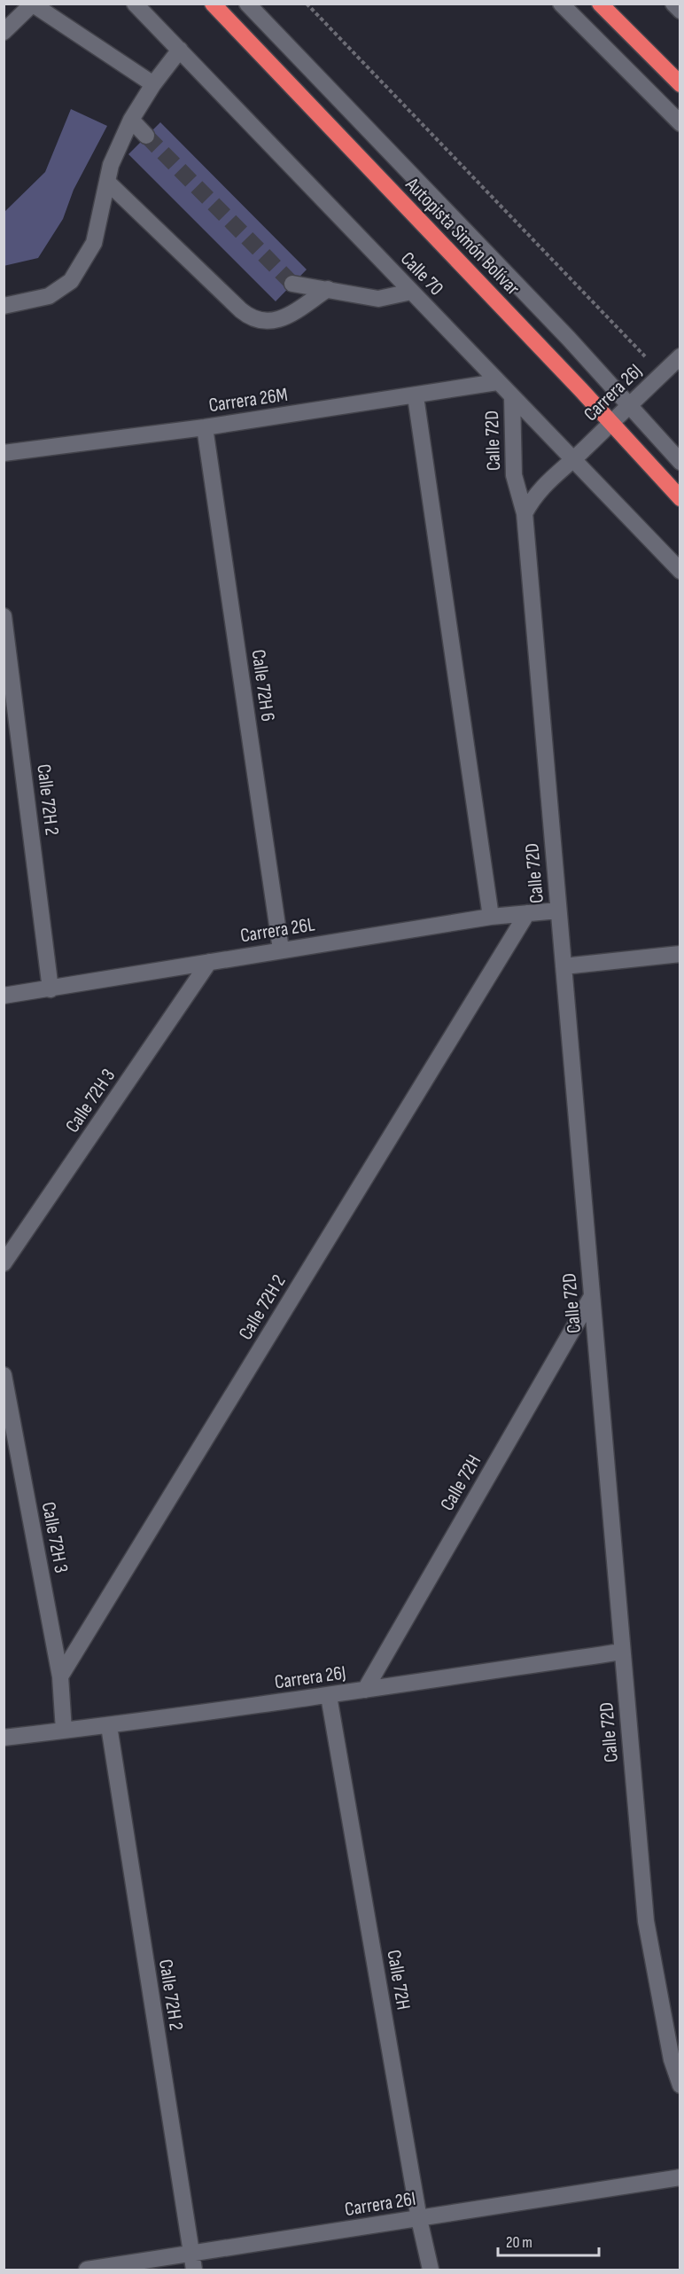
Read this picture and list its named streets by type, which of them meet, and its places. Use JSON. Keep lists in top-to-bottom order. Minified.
{"streets":{"highway":["Autopista Simón Bolívar"],"street":["Calle 70","Carrera 26J","Carrera 26M","Calle 72D","Calle 72H 6","Calle 72H 2","Carrera 26L","Calle 72H 3","Calle 72H","Carrera 26I"]},"crossings":[["Autopista Simón Bolívar","Carrera 26J"],["Calle 70","Carrera 26J"],["Calle 70","Carrera 26M"],["Calle 70","Calle 72D"],["Carrera 26J","Calle 72D"],["Carrera 26J","Calle 72H 2"],["Carrera 26J","Calle 72H"],["Carrera 26M","Calle 72H 6"],["Calle 72D","Carrera 26L"],["Calle 72D","Calle 72H"],["Calle 72H 6","Carrera 26L"],["Calle 72H 2","Carrera 26L"],["Calle 72H 2","Calle 72H 3"],["Calle 72H 2","Carrera 26I"],["Carrera 26L","Calle 72H 3"],["Calle 72H","Carrera 26I"]],"scale_bar":"20 m"}
